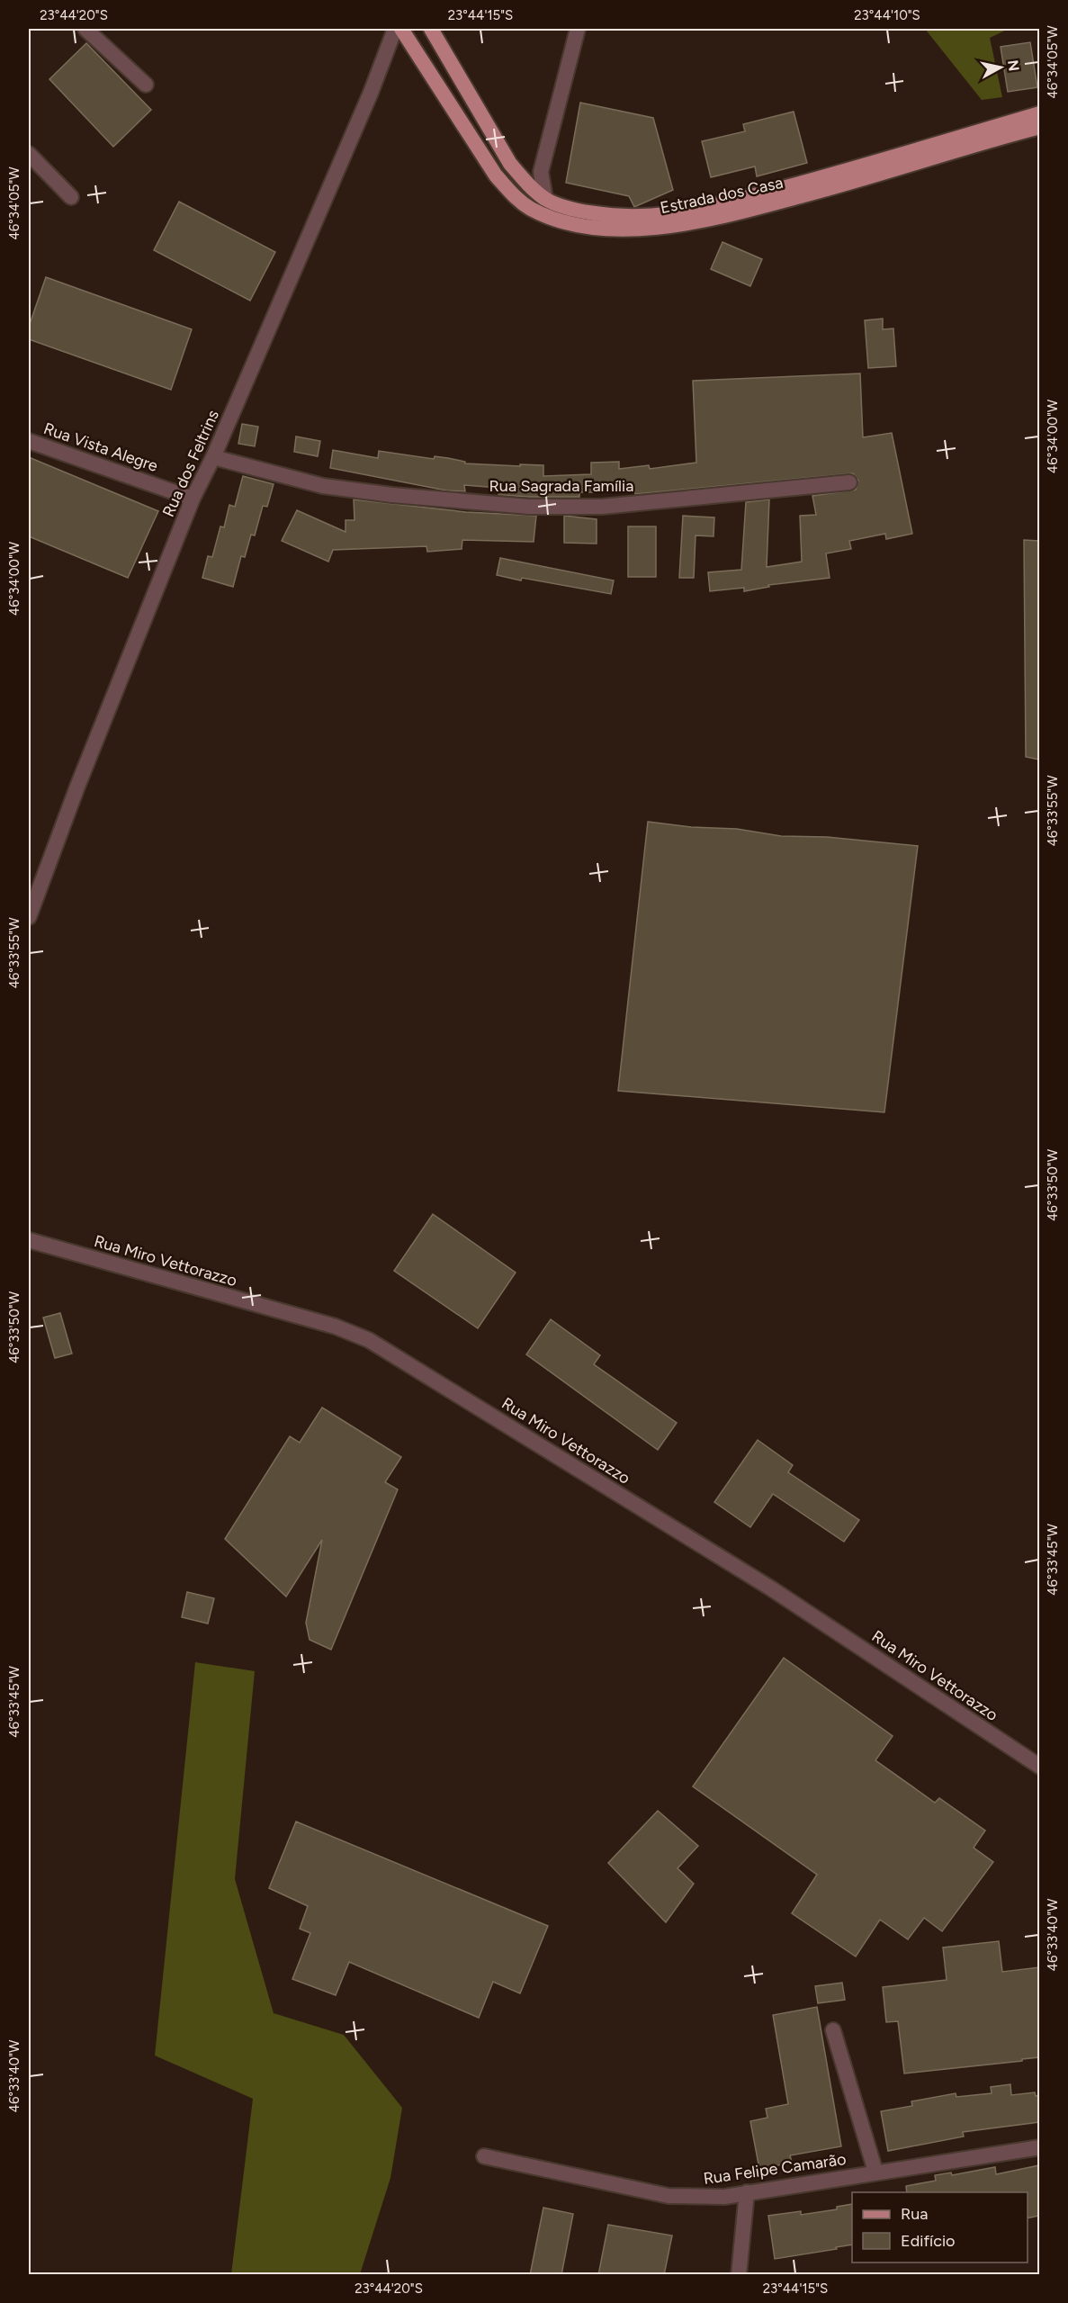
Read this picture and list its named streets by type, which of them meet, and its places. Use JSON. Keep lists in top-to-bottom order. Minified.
{"streets":{"main road":["Estrada dos Casa"],"street":["Rua Vista Alegre","Rua dos Feltrins","Rua Sagrada Família","Rua Miro Vettorazzo","Rua Felipe Camarão"]},"crossings":[["Rua Vista Alegre","Rua dos Feltrins"],["Rua dos Feltrins","Rua Sagrada Família"]],"legend":["Rua","Edifício"],"north":"right","coordinates":["23°44'20\"S","23°44'15\"S","23°44'10\"S","46°34'05\"W","46°34'00\"W","46°33'55\"W","46°33'50\"W","46°33'45\"W","46°33'40\"W"]}
